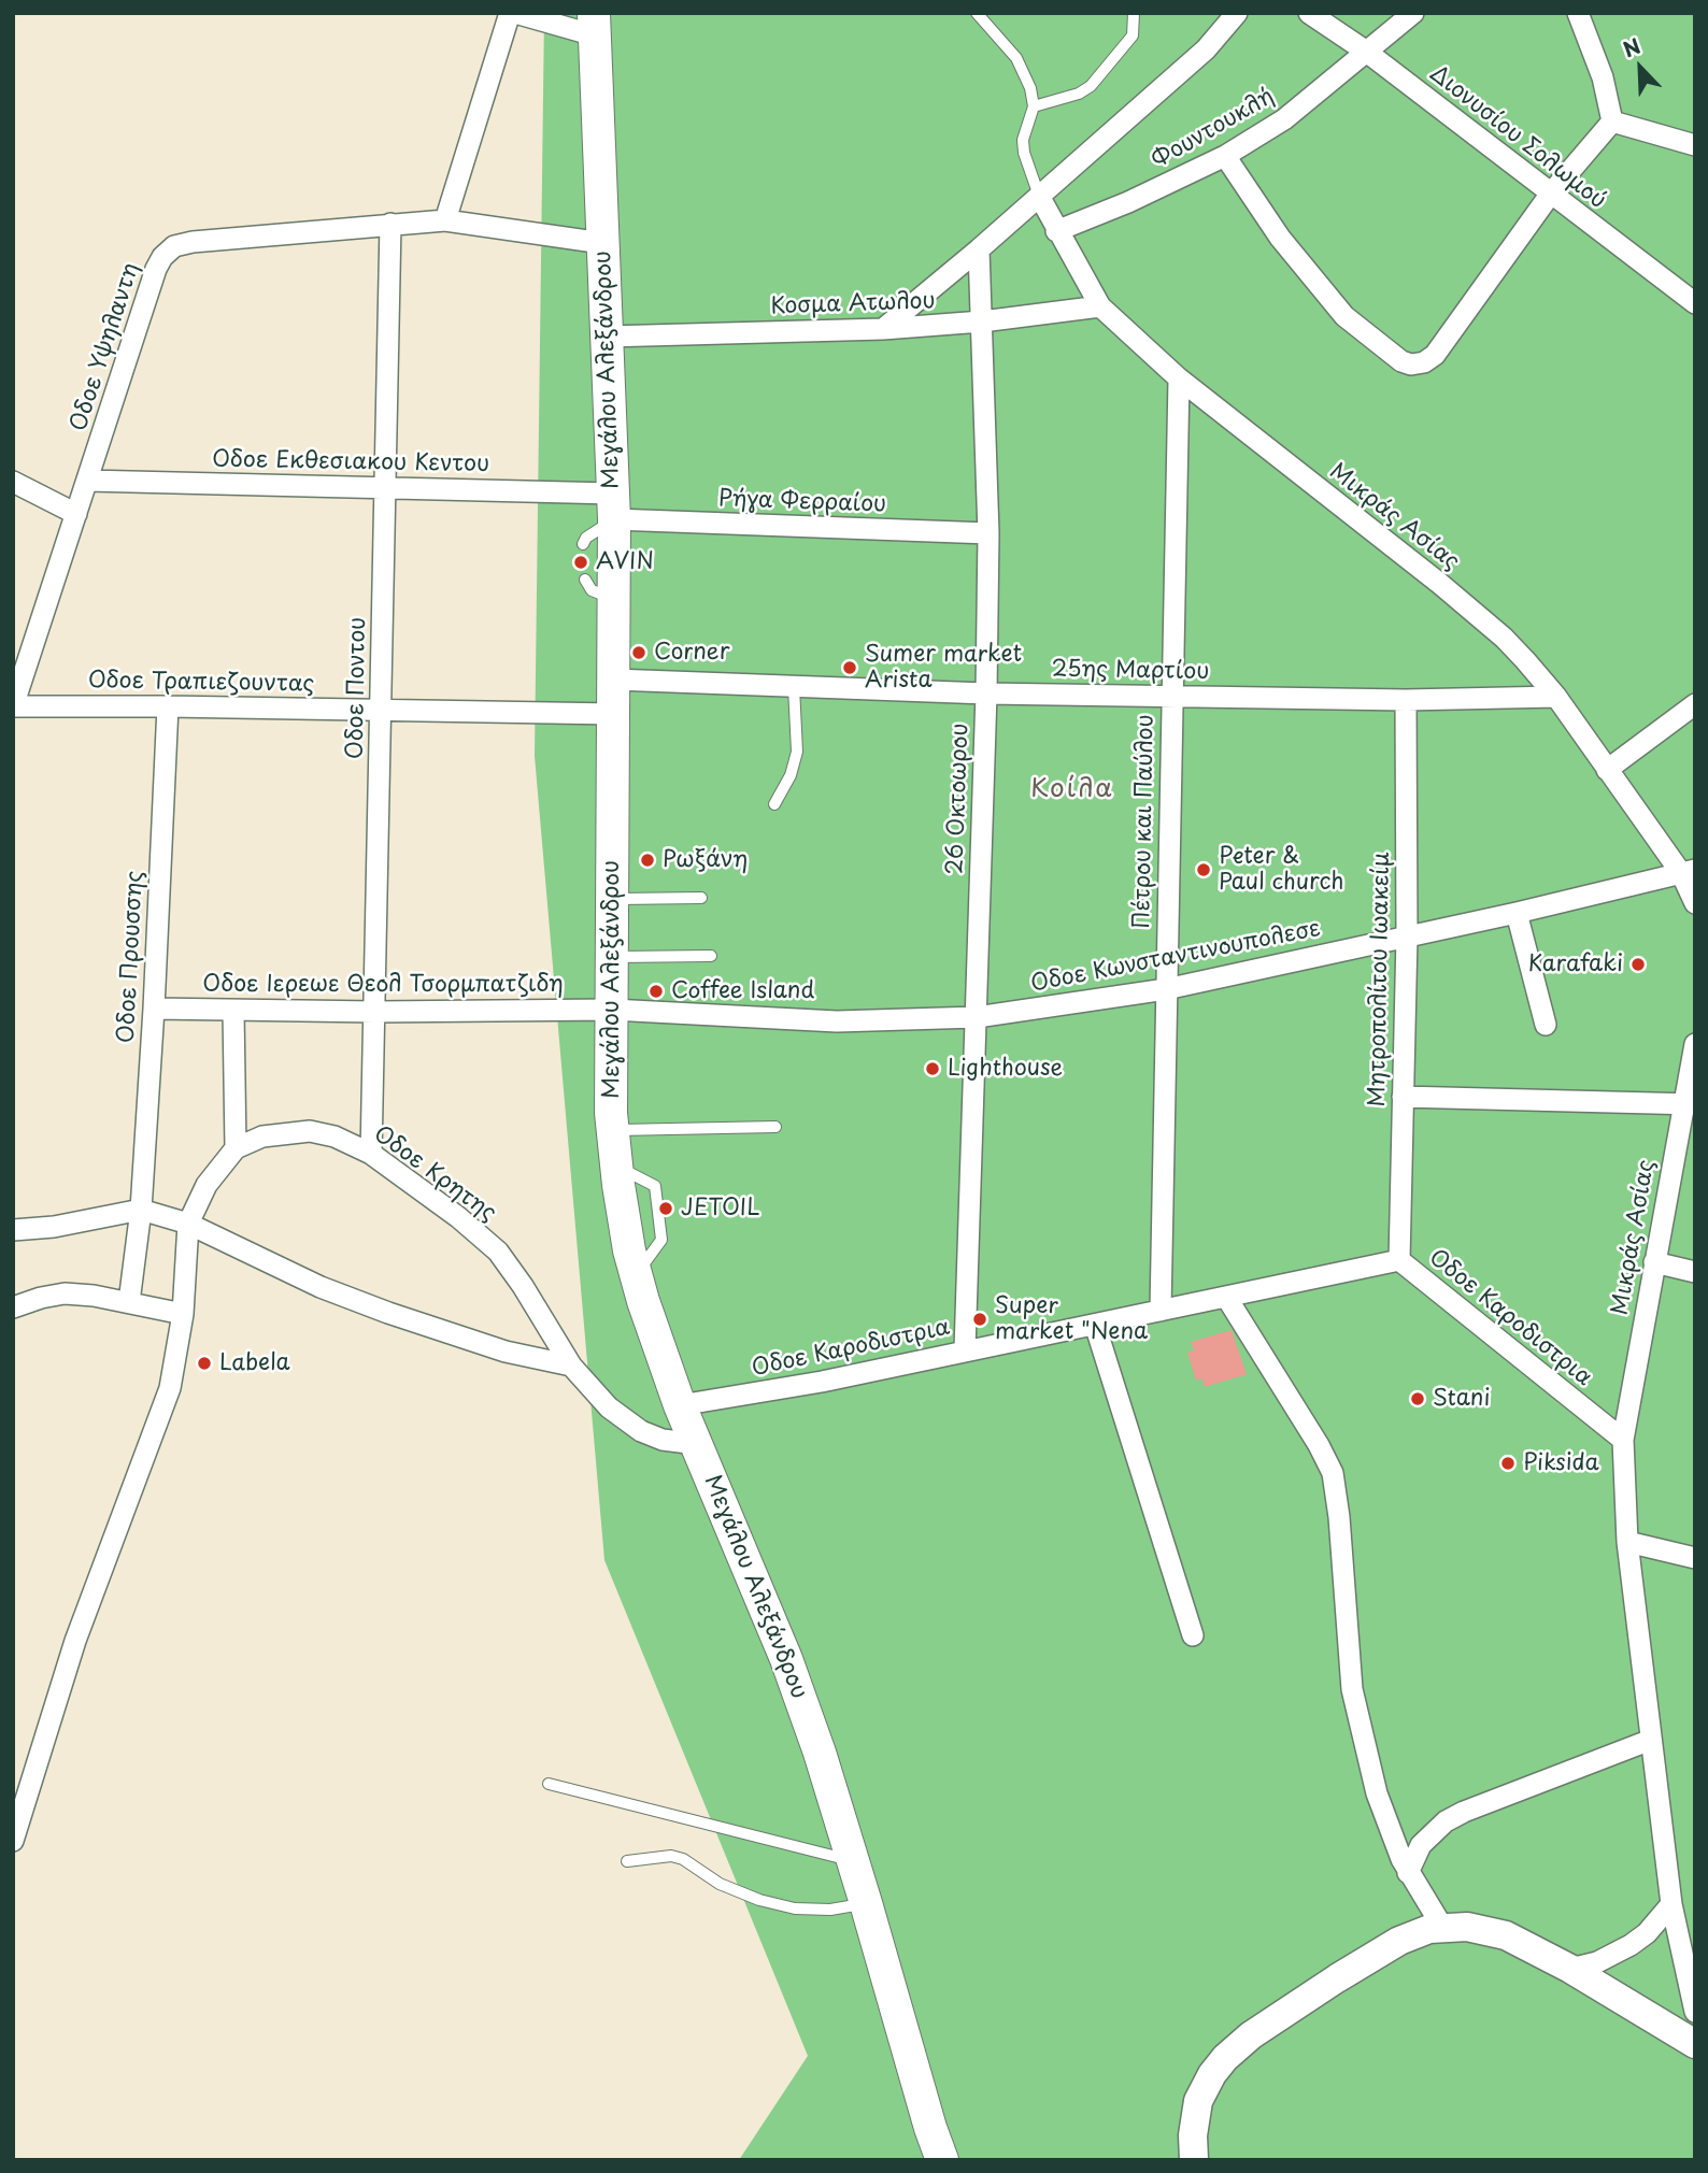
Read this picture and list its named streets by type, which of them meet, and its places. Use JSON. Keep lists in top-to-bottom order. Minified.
{"streets":{"main road":["Μεγάλου Αλεξάνδρου"],"street":["Φουντουκλή","Διονυσίου Σολωμού","Κοσμα Ατωλου","Oδοε Υψηλαντη","Oδοε Εκθεσιακου Κεντου","Ρήγα Φερραίου","Μικράς Ασίας","25ης Μαρτίου","Oδοε Τραπιεζουντας","Oδοε Ποντου","26 Οκτοωρου","Πέτρου και Παύλου","Oδοε Προυσσης","Oδοε Κωνσταντινουπολεσε","Μητροπολίτου Ιωακείμ","Oδοε Ιερεωε Θεολ Τσορμπατζιδη","Oδοε Κρητης","Oδοε Καροδιστρια"]},"crossings":[["Φουντουκλή","Διονυσίου Σολωμού"],["Φουντουκλή","Μικράς Ασίας"],["Κοσμα Ατωλου","Μεγάλου Αλεξάνδρου"],["Κοσμα Ατωλου","Μικράς Ασίας"],["Κοσμα Ατωλου","26 Οκτοωρου"],["Oδοε Υψηλαντη","Μεγάλου Αλεξάνδρου"],["Oδοε Υψηλαντη","Oδοε Εκθεσιακου Κεντου"],["Oδοε Υψηλαντη","Oδοε Τραπιεζουντας"],["Oδοε Υψηλαντη","Oδοε Ποντου"],["Μεγάλου Αλεξάνδρου","Oδοε Εκθεσιακου Κεντου"],["Μεγάλου Αλεξάνδρου","Ρήγα Φερραίου"],["Μεγάλου Αλεξάνδρου","25ης Μαρτίου"],["Μεγάλου Αλεξάνδρου","Oδοε Τραπιεζουντας"],["Μεγάλου Αλεξάνδρου","Oδοε Κωνσταντινουπολεσε"],["Μεγάλου Αλεξάνδρου","Oδοε Ιερεωε Θεολ Τσορμπατζιδη"],["Μεγάλου Αλεξάνδρου","Oδοε Κρητης"],["Μεγάλου Αλεξάνδρου","Oδοε Καροδιστρια"],["Oδοε Εκθεσιακου Κεντου","Ρήγα Φερραίου"],["Oδοε Εκθεσιακου Κεντου","Oδοε Ποντου"],["Ρήγα Φερραίου","26 Οκτοωρου"],["Μικράς Ασίας","25ης Μαρτίου"],["Μικράς Ασίας","Πέτρου και Παύλου"],["Μικράς Ασίας","Oδοε Κωνσταντινουπολεσε"],["Μικράς Ασίας","Oδοε Καροδιστρια"],["25ης Μαρτίου","26 Οκτοωρου"],["25ης Μαρτίου","Πέτρου και Παύλου"],["25ης Μαρτίου","Μητροπολίτου Ιωακείμ"],["Oδοε Τραπιεζουντας","Oδοε Ποντου"],["Oδοε Τραπιεζουντας","Oδοε Προυσσης"],["Oδοε Ποντου","Oδοε Ιερεωε Θεολ Τσορμπατζιδη"],["Oδοε Ποντου","Oδοε Κρητης"],["26 Οκτοωρου","Oδοε Κωνσταντινουπολεσε"],["26 Οκτοωρου","Oδοε Καροδιστρια"],["Πέτρου και Παύλου","Oδοε Κωνσταντινουπολεσε"],["Πέτρου και Παύλου","Oδοε Καροδιστρια"],["Oδοε Προυσσης","Oδοε Ιερεωε Θεολ Τσορμπατζιδη"],["Oδοε Κωνσταντινουπολεσε","Μητροπολίτου Ιωακείμ"],["Oδοε Κωνσταντινουπολεσε","Oδοε Ιερεωε Θεολ Τσορμπατζιδη"],["Μητροπολίτου Ιωακείμ","Oδοε Καροδιστρια"]],"districts":["Κοίλα"],"places":["AVIN","Corner","Sumer market Arista","Ρωξάνη","Peter & Paul church","Karafaki","Coffee Island","Lighthouse","JETOIL","Super market \"Nena","Labela","Stani","Piksida"],"north":"top left"}
